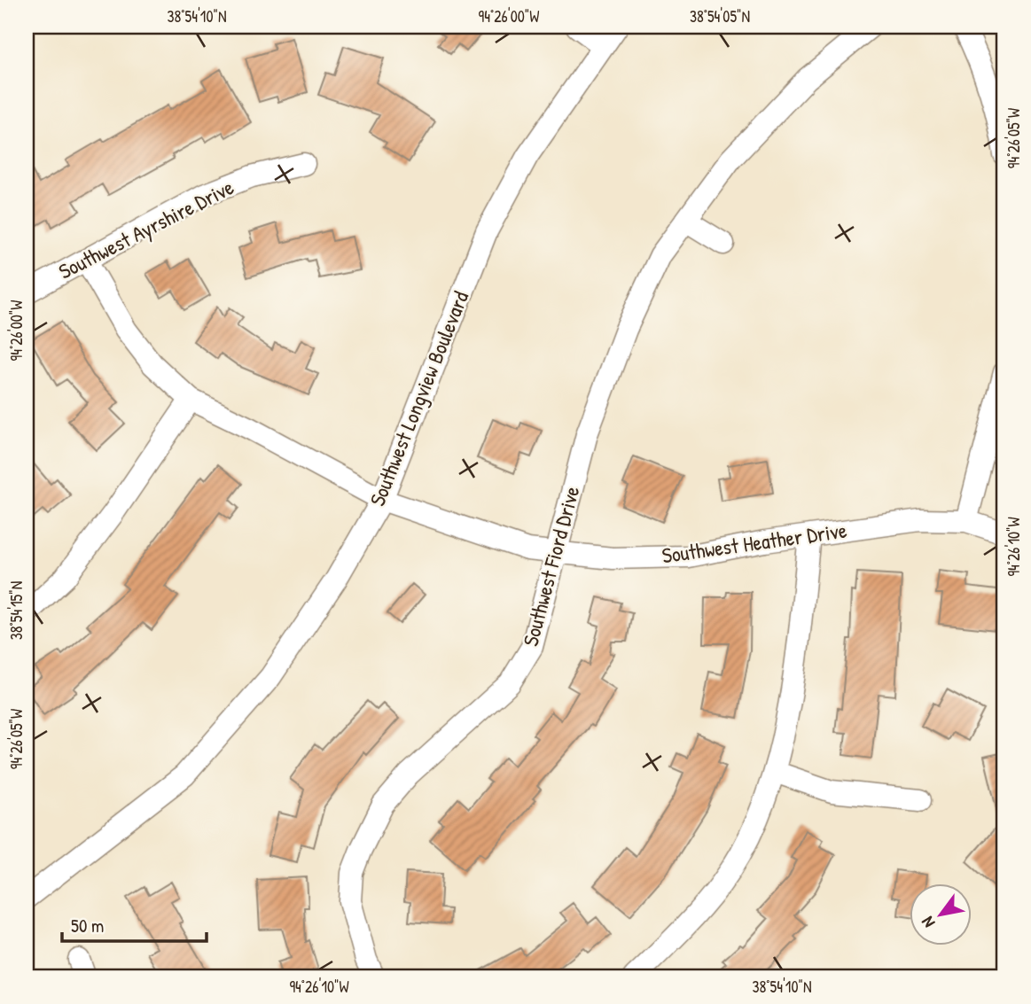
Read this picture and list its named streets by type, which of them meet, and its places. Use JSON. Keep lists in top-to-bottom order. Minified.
{"streets":{"street":["Southwest Ayrshire Drive","Southwest Longview Boulevard","Southwest Heather Drive","Southwest Fiord Drive"]},"crossings":[["Southwest Ayrshire Drive","Southwest Heather Drive"],["Southwest Longview Boulevard","Southwest Heather Drive"],["Southwest Heather Drive","Southwest Fiord Drive"]],"scale_bar":"50 m","north":"bottom left","coordinates":["38°54'10\"N","94°26'00\"W","38°54'05\"N","94°26'05\"W","94°26'10\"W","38°54'15\"N"]}
